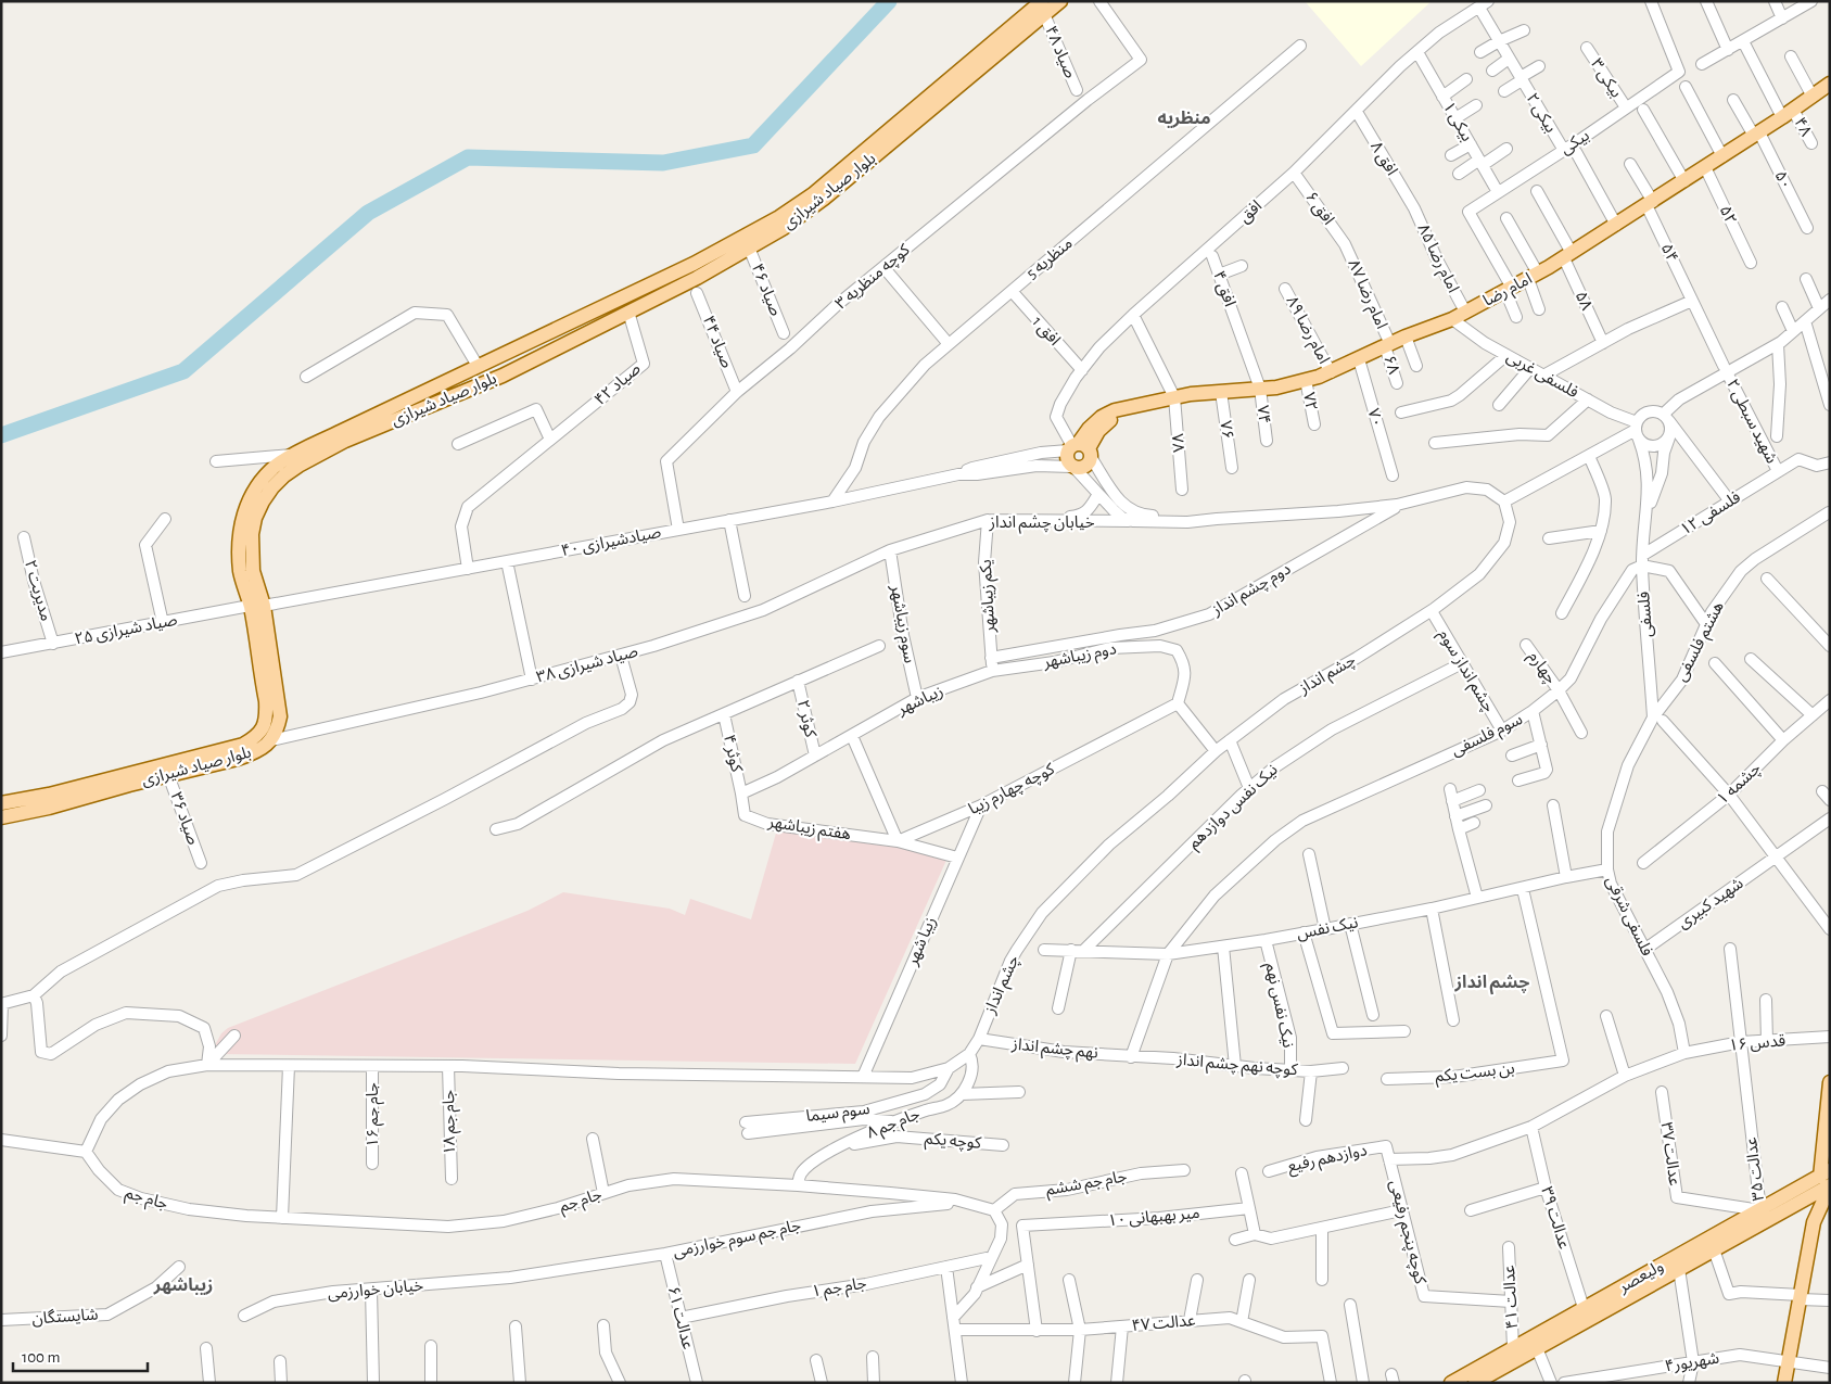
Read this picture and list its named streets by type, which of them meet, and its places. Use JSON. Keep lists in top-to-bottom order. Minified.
{"streets":{"main road":["بلوار صیاد شیرازی","امام رضا","ولیعصر"],"street":["صیاد ۴۸","۳ بیکی","۲ بیکی","۱ بیکی","۴۸","بیکی","افق ۸","۵۰","افق ۶","افق","۵۲","۵۴","منظریه 5","امام رضا ۸۵","کوچه منظریه ۳","افق ۴","صیاد ۴۶","امام رضا ۸۷","۵۸","امام رضا ۸۹","افق 1","صیاد ۴۴","۶۸","فلسفی غربی","صیاد ۴۲","۷۲","۷۴","۷۰","۲ شهید سبطی","۷۶","۷۸","۱۲ فلسفی","خیابان چشم انداز","۴۰ صیادشیرازی","دوم چشم انداز","۲ مدیریت","یکم زیباشهر","فلسفی","سوم زیباشهر","صیاد شیرازی ۲۵","هشتم فلسفی","دوم زیباشهر","صیاد شیرازی ۳۸","چهارم","چشم انداز سوم","چشم انداز","زیباشهر","کوثر ۲","سوم فلسفی","کوثر ۴","چشمه ۱","کوچه چهارم زیبا","نیک نفس دوازدهم","صیاد ۳۶","هفتم زیباشهر","شهید کبیری","فلسفی شرقی","نیک نفس","زیبا شهر","نیک نفس نهم","قدس ۱۶","نهم چشم انداز","کوچه نهم چشم انداز","بن بست یکم","سوم سیما","۱۶ جام جم","۱۸ جام جم","۸ جام جم","کوچه یکم","عدالت ۳۷","دوازدهم رفیع","عدالت ۳۵","جام جم ششم","جام جم","۱۰ میر بهبهانی","عدالت ۳۹","کوچه پنجم رفیعی","جام جم سوم خوارزمی","۱ جام جم","خیابان خوارزمی","عدالت ۴۱","شایستگان","عدالت ۶۱","عدالت ۴۷","شهریور۴"]},"crossings":[["صیاد ۴۸","بلوار صیاد شیرازی"],["۳ بیکی","بیکی"],["۲ بیکی","بیکی"],["۲ بیکی","افق"],["۱ بیکی","بیکی"],["۱ بیکی","افق"],["۴۸","امام رضا"],["بیکی","امام رضا"],["افق ۸","افق"],["افق ۸","امام رضا ۸۵"],["۵۰","امام رضا"],["بلوار صیاد شیرازی","صیاد ۴۶"],["بلوار صیاد شیرازی","صیاد ۴۲"],["بلوار صیاد شیرازی","۴۰ صیادشیرازی"],["بلوار صیاد شیرازی","صیاد شیرازی ۲۵"],["بلوار صیاد شیرازی","صیاد شیرازی ۳۸"],["بلوار صیاد شیرازی","صیاد ۳۶"],["افق ۶","افق"],["افق ۶","امام رضا ۸۷"],["افق","امام رضا"],["افق","افق 1"],["افق","۴۰ صیادشیرازی"],["۵۲","امام رضا"],["۵۴","امام رضا"],["۵۴","۲ شهید سبطی"],["منظریه 5","افق 1"],["منظریه 5","۴۰ صیادشیرازی"],["امام رضا ۸۵","امام رضا"],["کوچه منظریه ۳","صیاد ۴۴"],["کوچه منظریه ۳","۴۰ صیادشیرازی"],["افق ۴","امام رضا"],["افق ۴","۷۴"],["امام رضا","امام رضا ۸۷"],["امام رضا","۵۸"],["امام رضا","امام رضا ۸۹"],["امام رضا","۶۸"],["امام رضا","فلسفی غربی"],["امام رضا","۷۲"],["امام رضا","۷۴"],["امام رضا","۷۰"],["امام رضا","۷۶"],["امام رضا","۷۸"],["امام رضا","۴۰ صیادشیرازی"],["امام رضا ۸۷","۶۸"],["۲ شهید سبطی","۱۲ فلسفی"],["۱۲ فلسفی","فلسفی"],["۱۲ فلسفی","سوم فلسفی"],["خیابان چشم انداز","یکم زیباشهر"],["خیابان چشم انداز","سوم زیباشهر"],["خیابان چشم انداز","صیاد شیرازی ۳۸"],["۴۰ صیادشیرازی","صیاد شیرازی ۲۵"],["دوم چشم انداز","یکم زیباشهر"],["۲ مدیریت","صیاد شیرازی ۲۵"],["یکم زیباشهر","دوم زیباشهر"],["یکم زیباشهر","زیباشهر"],["فلسفی","هشتم فلسفی"],["فلسفی","سوم فلسفی"],["فلسفی","فلسفی شرقی"],["سوم زیباشهر","صیاد شیرازی ۳۸"],["سوم زیباشهر","زیباشهر"],["هشتم فلسفی","فلسفی شرقی"],["دوم زیباشهر","زیباشهر"],["دوم زیباشهر","کوچه چهارم زیبا"],["چهارم","سوم فلسفی"],["چشم انداز سوم","چشم انداز"],["چشم انداز سوم","سوم فلسفی"],["چشم انداز سوم","نیک نفس دوازدهم"],["چشم انداز","نهم چشم انداز"],["چشم انداز","سوم سیما"],["زیباشهر","کوثر ۲"],["زیباشهر","کوثر ۴"],["زیباشهر","هفتم زیباشهر"],["سوم فلسفی","نیک نفس"],["سوم فلسفی","نهم چشم انداز"],["سوم فلسفی","کوچه نهم چشم انداز"],["کوثر ۴","هفتم زیباشهر"],["کوچه چهارم زیبا","هفتم زیباشهر"],["کوچه چهارم زیبا","زیبا شهر"],["نیک نفس دوازدهم","نیک نفس"],["شهید کبیری","فلسفی شرقی"],["فلسفی شرقی","نیک نفس"],["فلسفی شرقی","قدس ۱۶"],["نیک نفس","نیک نفس نهم"],["نیک نفس","بن بست یکم"],["نیک نفس نهم","کوچه نهم چشم انداز"],["قدس ۱۶","عدالت ۳۵"],["قدس ۱۶","عدالت ۳۹"],["قدس ۱۶","کوچه پنجم رفیعی"],["نهم چشم انداز","کوچه نهم چشم انداز"],["سوم سیما","۸ جام جم"],["۸ جام جم","کوچه یکم"],["۸ جام جم","جام جم"],["عدالت ۳۷","عدالت ۳۵"],["عدالت ۳۷","ولیعصر"],["دوازدهم رفیع","کوچه پنجم رفیعی"],["عدالت ۳۵","ولیعصر"],["جام جم ششم","جام جم"],["جام جم","جام جم سوم خوارزمی"],["عدالت ۳۹","ولیعصر"],["کوچه پنجم رفیعی","عدالت ۴۱"],["جام جم سوم خوارزمی","خیابان خوارزمی"],["جام جم سوم خوارزمی","عدالت ۶۱"],["ولیعصر","عدالت ۴۱"],["۱ جام جم","عدالت ۶۱"]],"districts":["منظریه","چشم انداز","زیباشهر"],"scale_bar":"100 m"}
